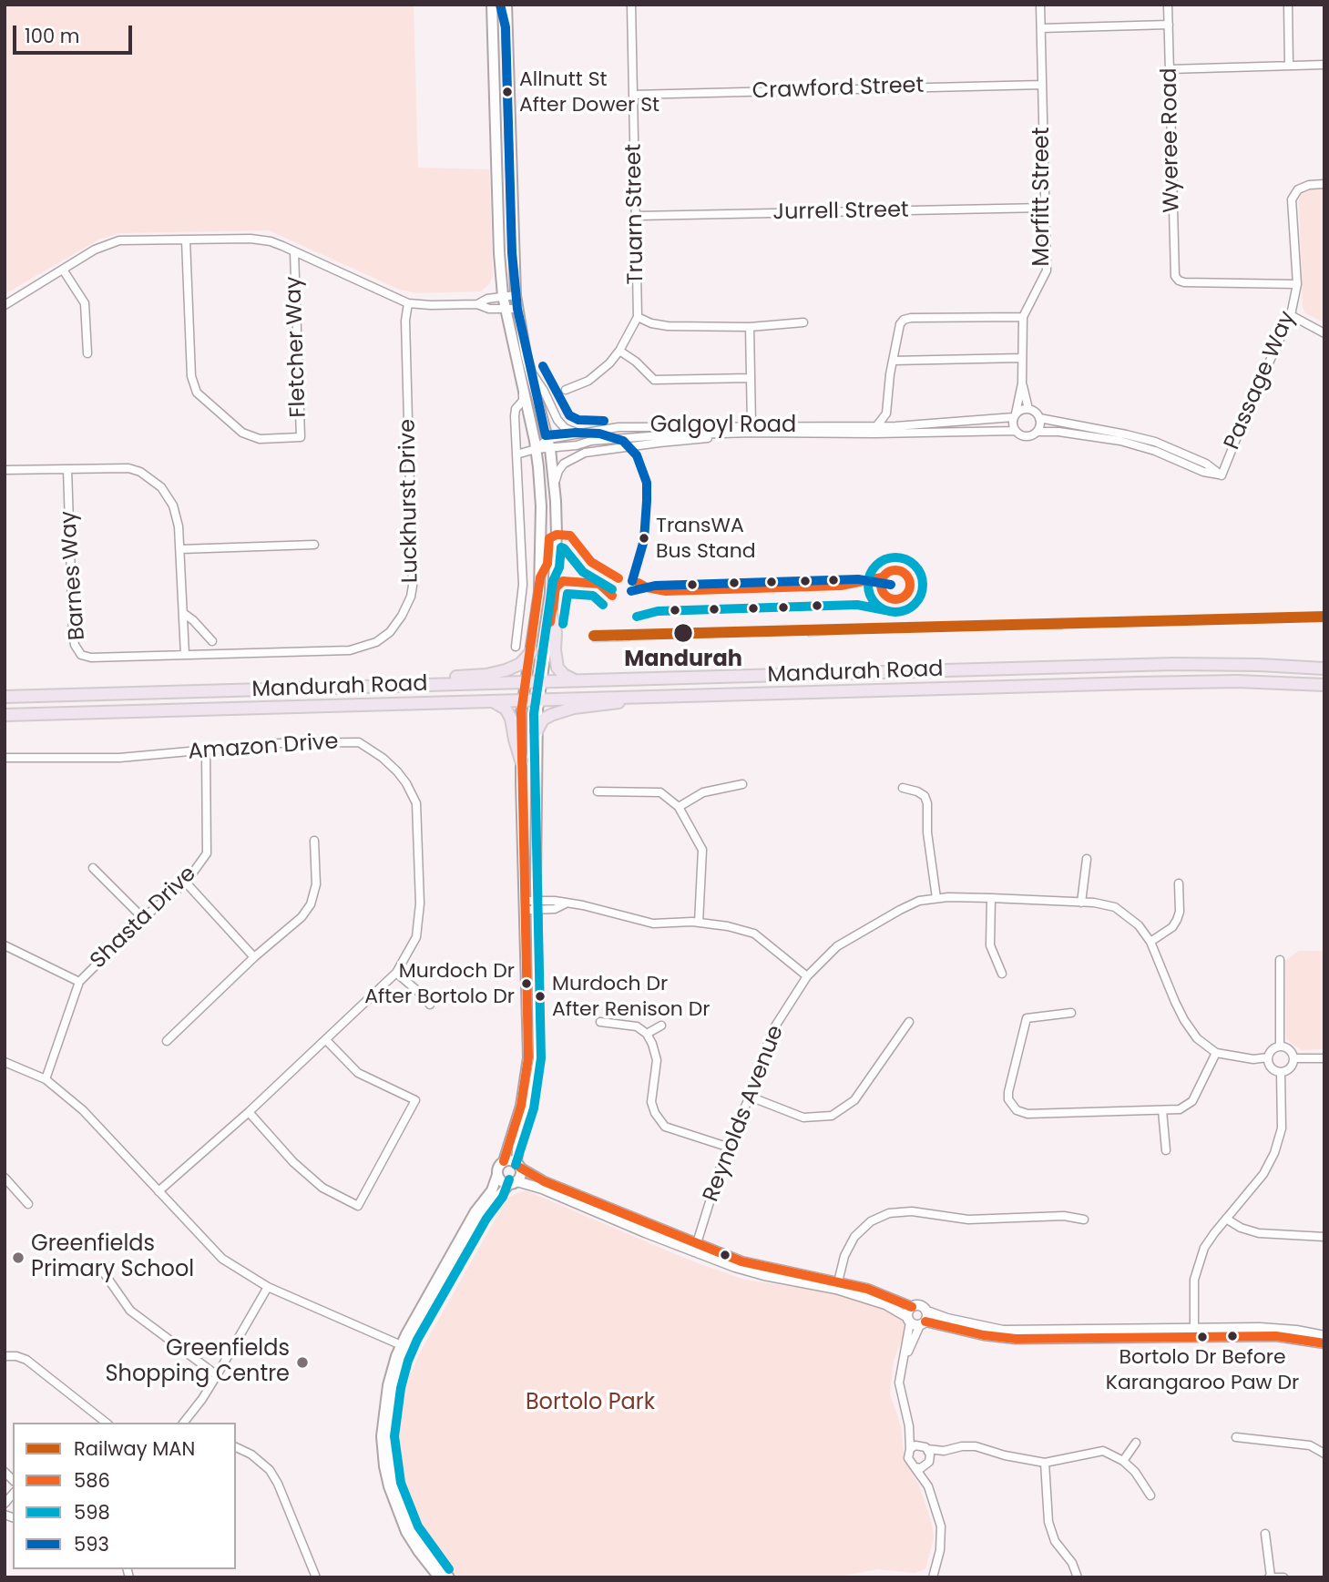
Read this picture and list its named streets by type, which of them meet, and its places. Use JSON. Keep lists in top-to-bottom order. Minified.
{"streets":{"highway":["Mandurah Road"],"street":["Crawford Street","Wyeree Road","Morfitt Street","Jurrell Street","Truarn Street","Fletcher Way","Passage Way","Galgoyl Road","Luckhurst Drive","Barnes Way","Amazon Drive","Shasta Drive","Reynolds Avenue"]},"crossings":[["Crawford Street","Morfitt Street"],["Crawford Street","Truarn Street"],["Wyeree Road","Passage Way"],["Morfitt Street","Jurrell Street"],["Morfitt Street","Galgoyl Road"],["Jurrell Street","Truarn Street"],["Luckhurst Drive","Barnes Way"],["Amazon Drive","Shasta Drive"]],"parks":["Bortolo Park"],"places":["Allnutt St After Dower St","TransWA Bus Stand","Mandurah","Murdoch Dr After Bortolo Dr","Murdoch Dr After Renison Dr","Greenfields Primary School","Bortolo Dr Before Karangaroo Paw Dr","Greenfields Shopping Centre"],"lines":["transit line 593","transit line 586","transit line 598","rail line MAN"],"legend":["Railway MAN","586","598","593"],"scale_bar":"100 m"}
